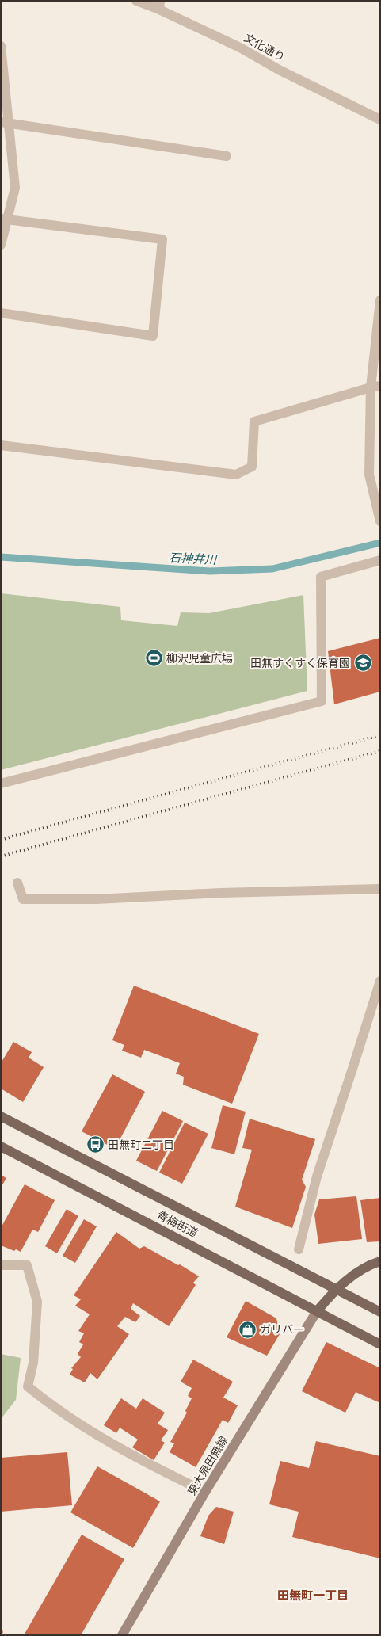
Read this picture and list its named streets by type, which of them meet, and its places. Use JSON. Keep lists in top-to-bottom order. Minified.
{"streets":{"main road":["青梅街道","東大泉田無線"],"street":["文化通り"]},"crossings":[["青梅街道","東大泉田無線"]],"districts":["田無町一丁目"],"water":["石神井川"],"places":{"sports":["柳沢児童広場"],"school or university":["田無すくすく保育園"],"bus stop":["田無町二丁目"],"shop":["ガリバー"]}}
